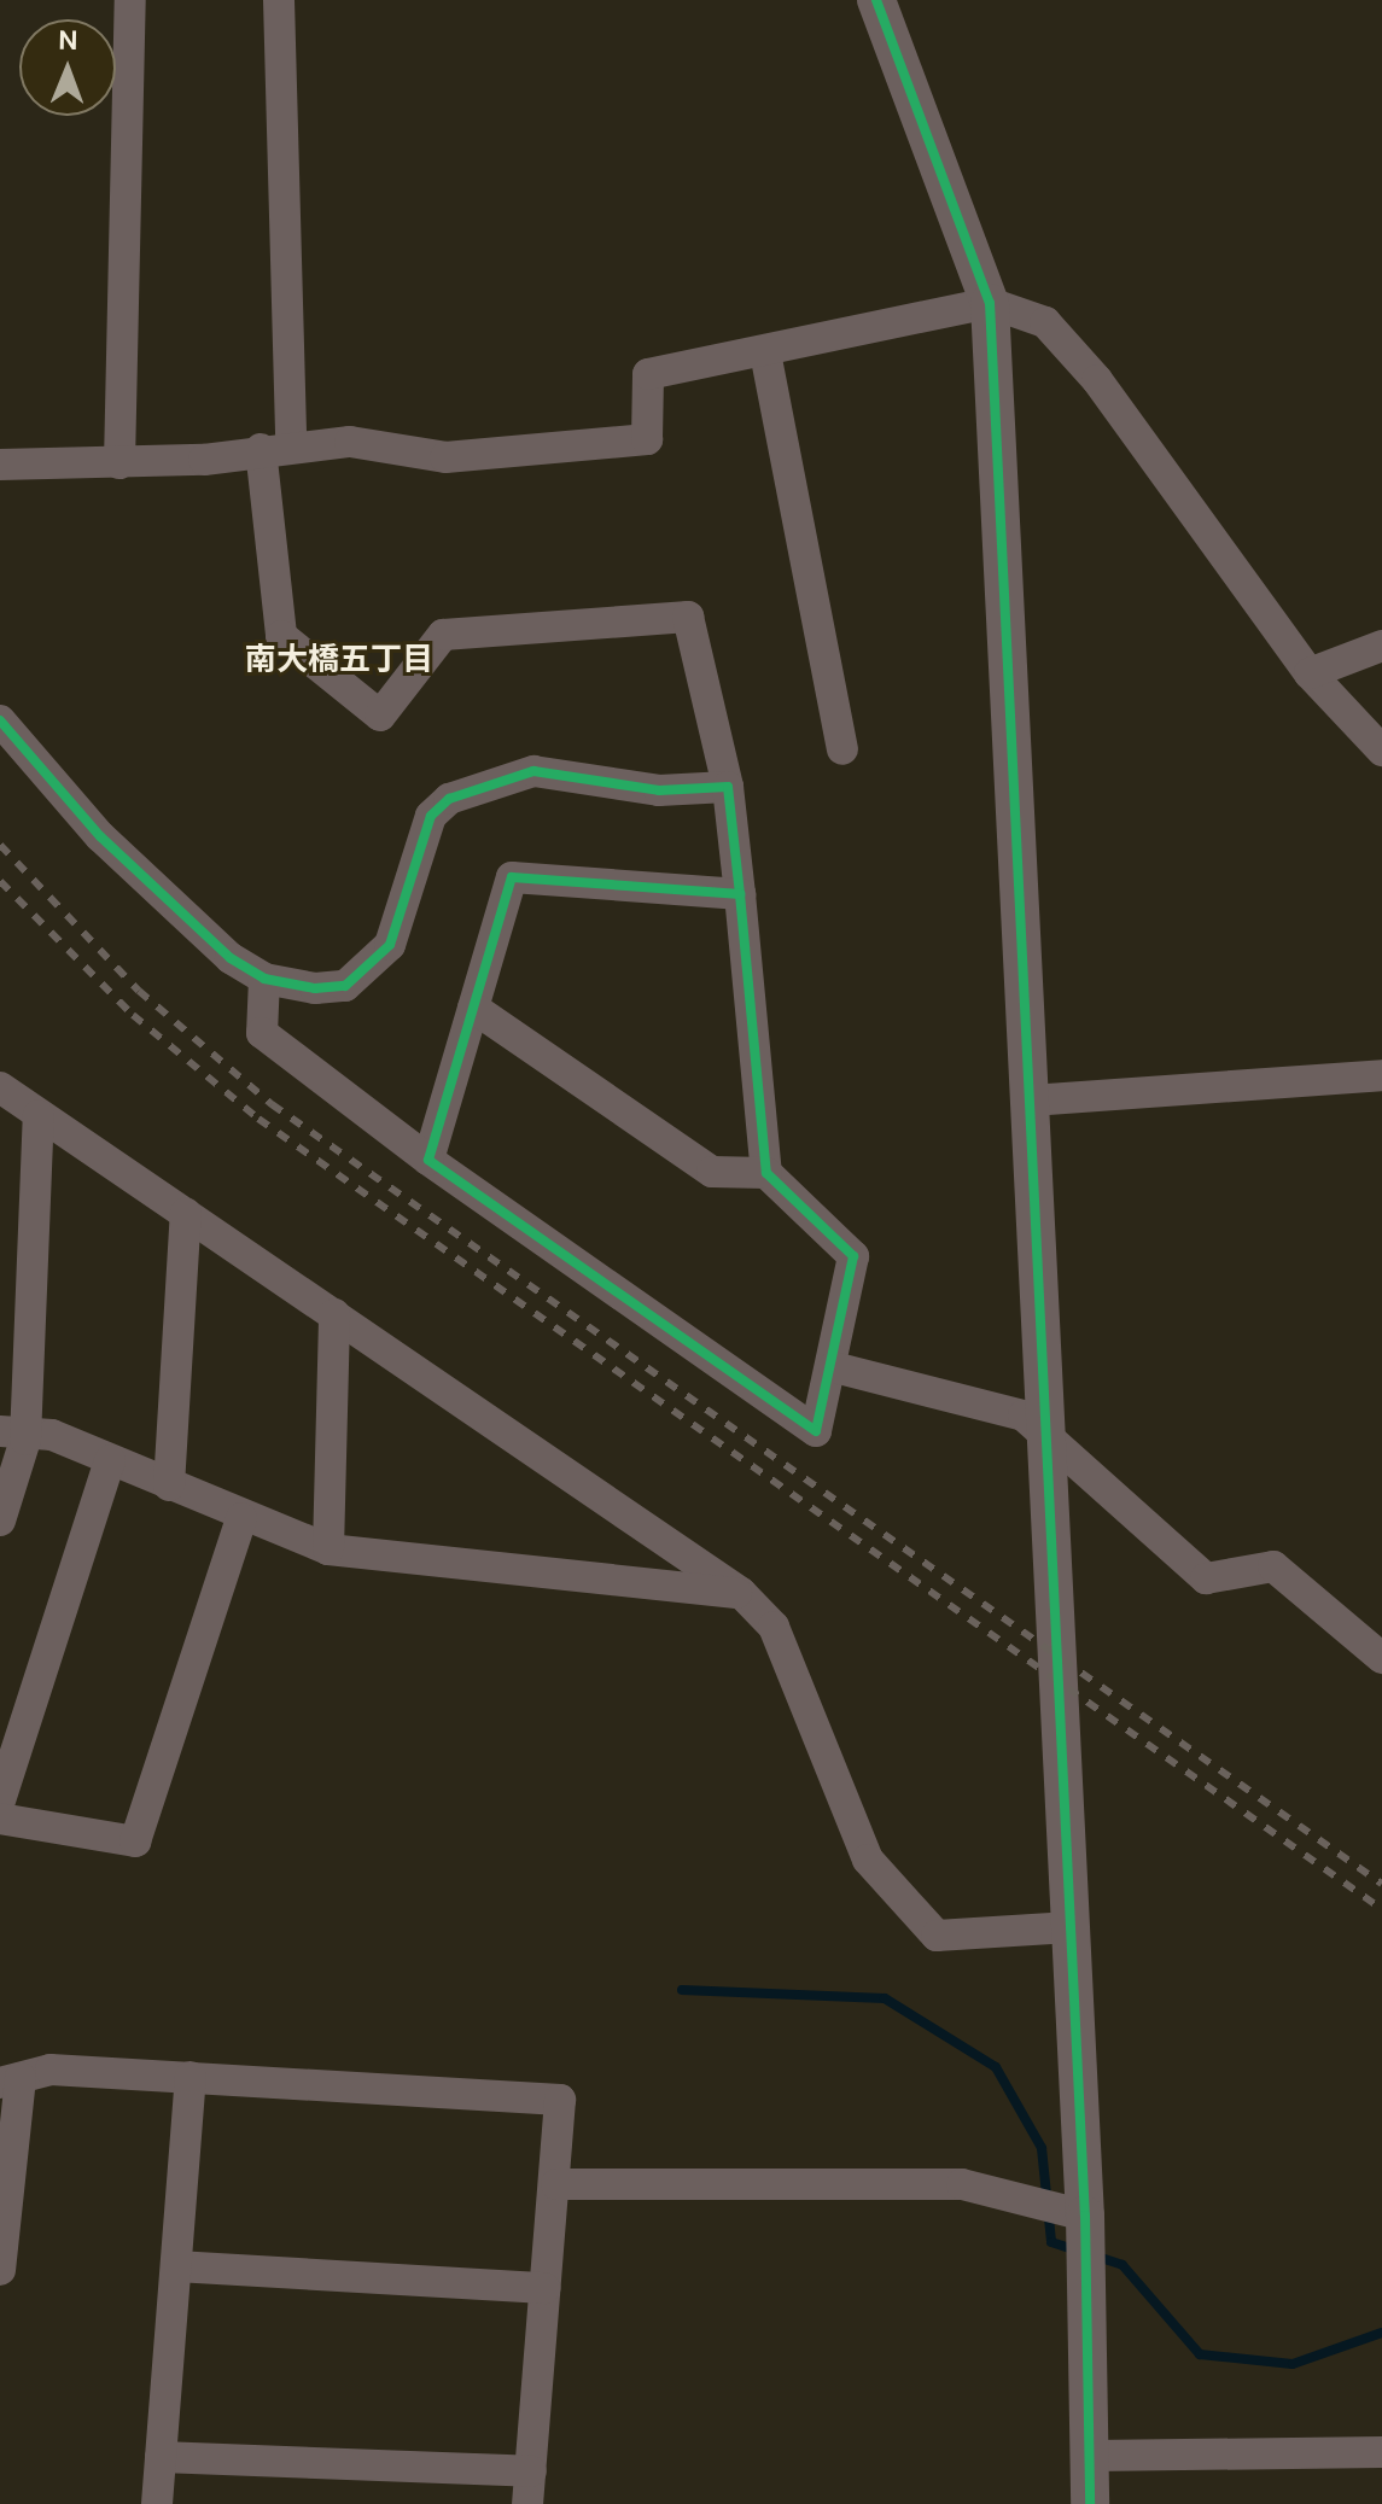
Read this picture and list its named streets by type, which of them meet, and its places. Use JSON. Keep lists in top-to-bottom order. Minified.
{"districts":["南大橋五丁目"],"north":"top"}
